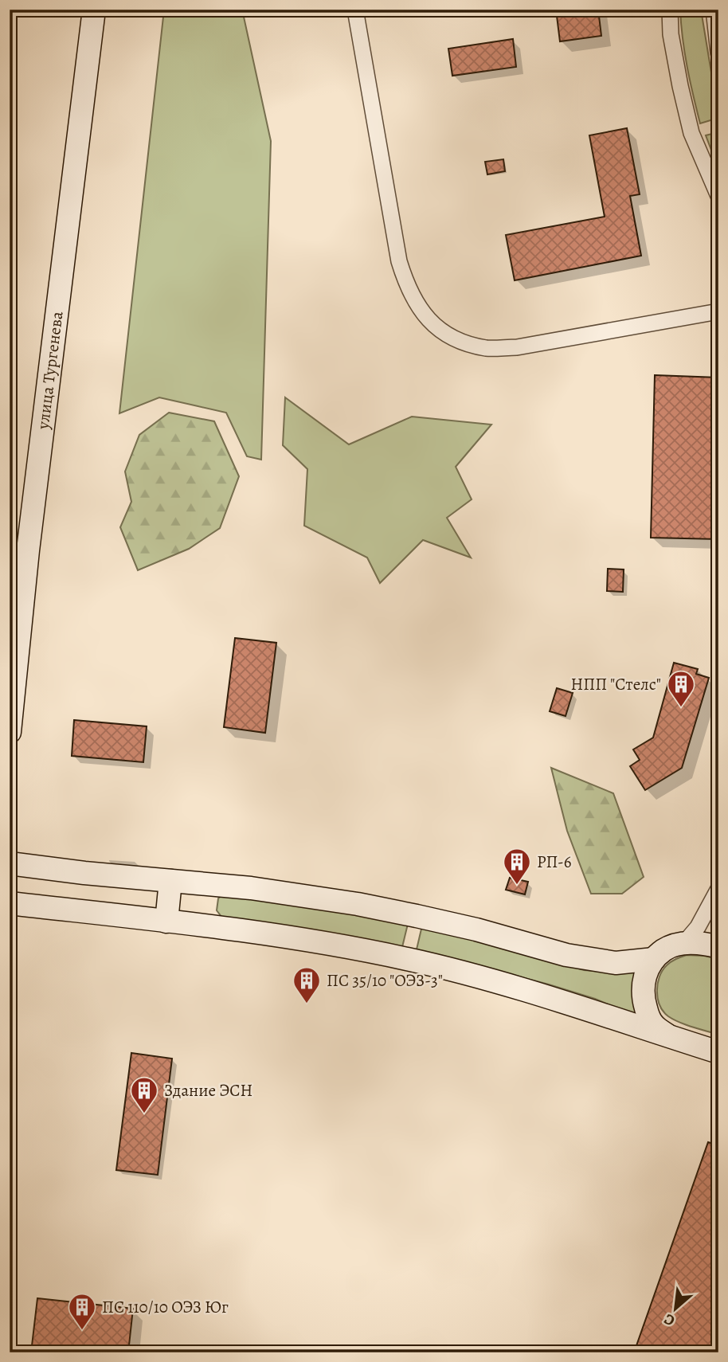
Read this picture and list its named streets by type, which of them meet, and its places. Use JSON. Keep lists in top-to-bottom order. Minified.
{"streets":{"street":["улица Тургенева"]},"places":{"building":["НПП \"Стелс\"","РП-6","ПС 35/10 \"ОЭЗ-3\"","Здание ЭСН","ПС 110/10 ОЭЗ Юг"]},"north":"bottom left"}
